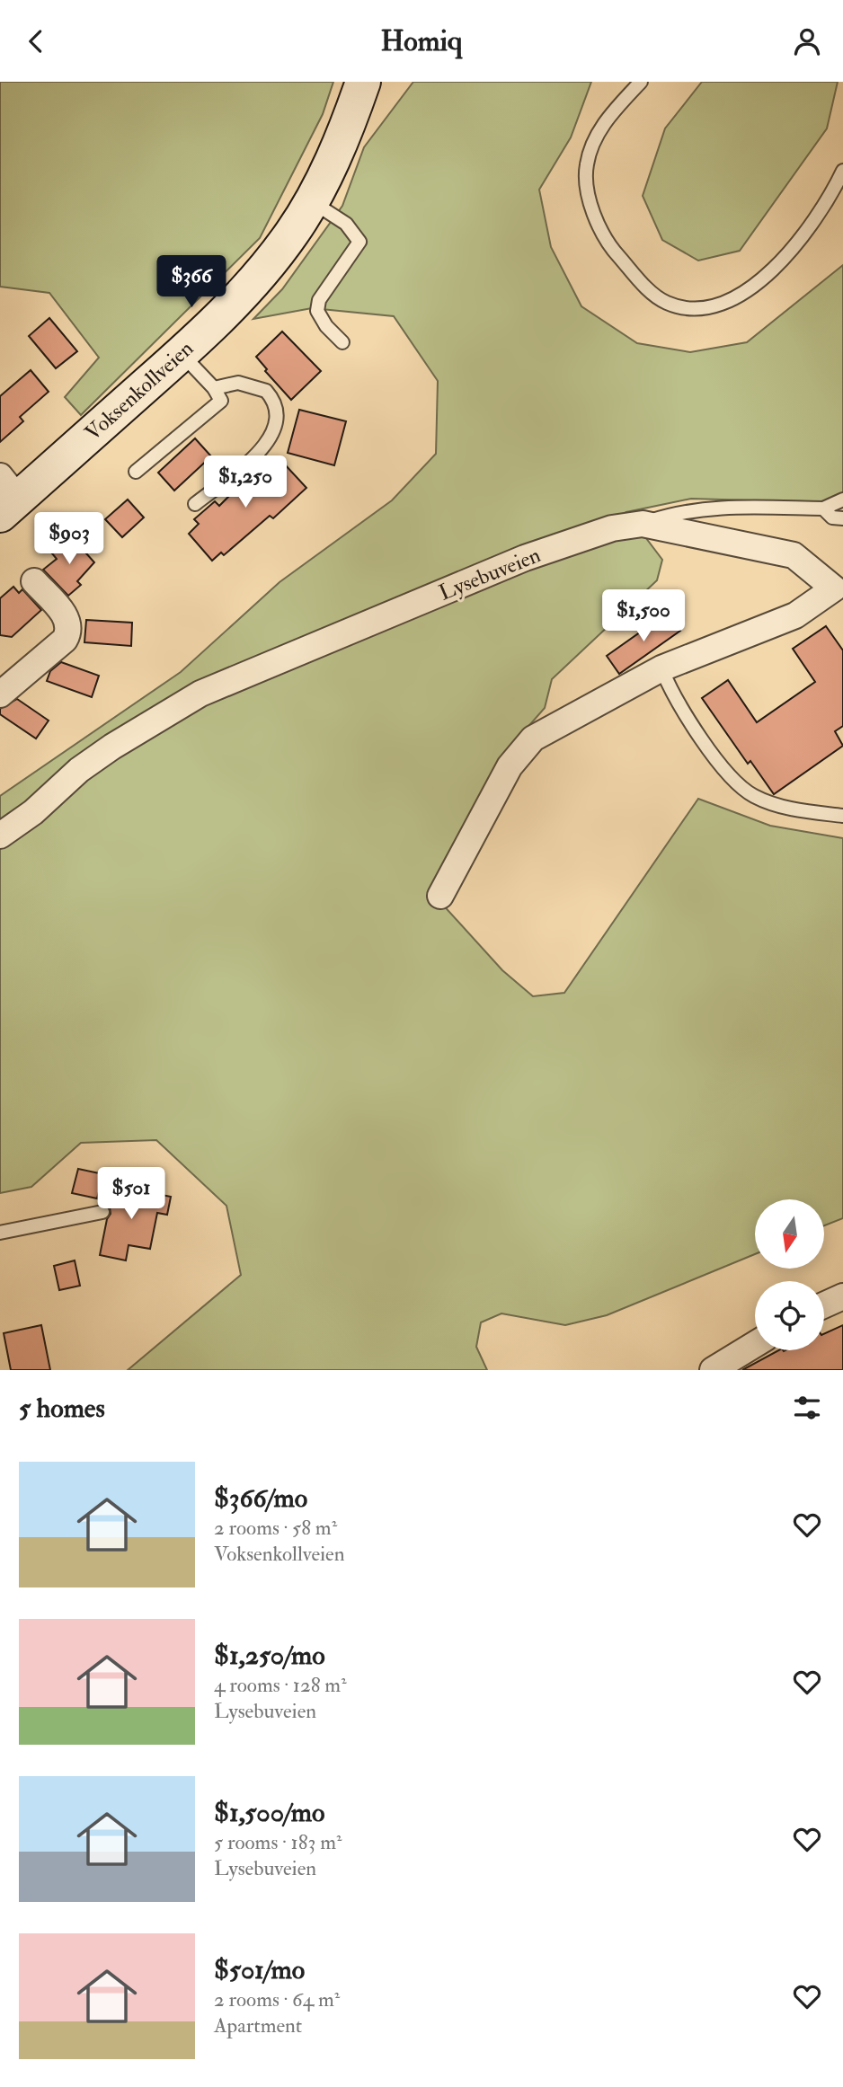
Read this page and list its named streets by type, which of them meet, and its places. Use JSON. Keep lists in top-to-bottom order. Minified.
{"streets":{"street":["Voksenkollveien","Lysebuveien"]},"north":"bottom","page":{"header":"Homiq","price":["$366","$1,250","$903","$1,500","$501"],"heading":"5 homes","list":[{"name":"$366/mo","note":"2 rooms · 58 m² · Voksenkollveien"},{"name":"$1,250/mo","note":"4 rooms · 128 m² · Lysebuveien"},{"name":"$1,500/mo","note":"5 rooms · 183 m² · Lysebuveien"},{"name":"$501/mo","note":"2 rooms · 64 m² · Apartment"}]}}
